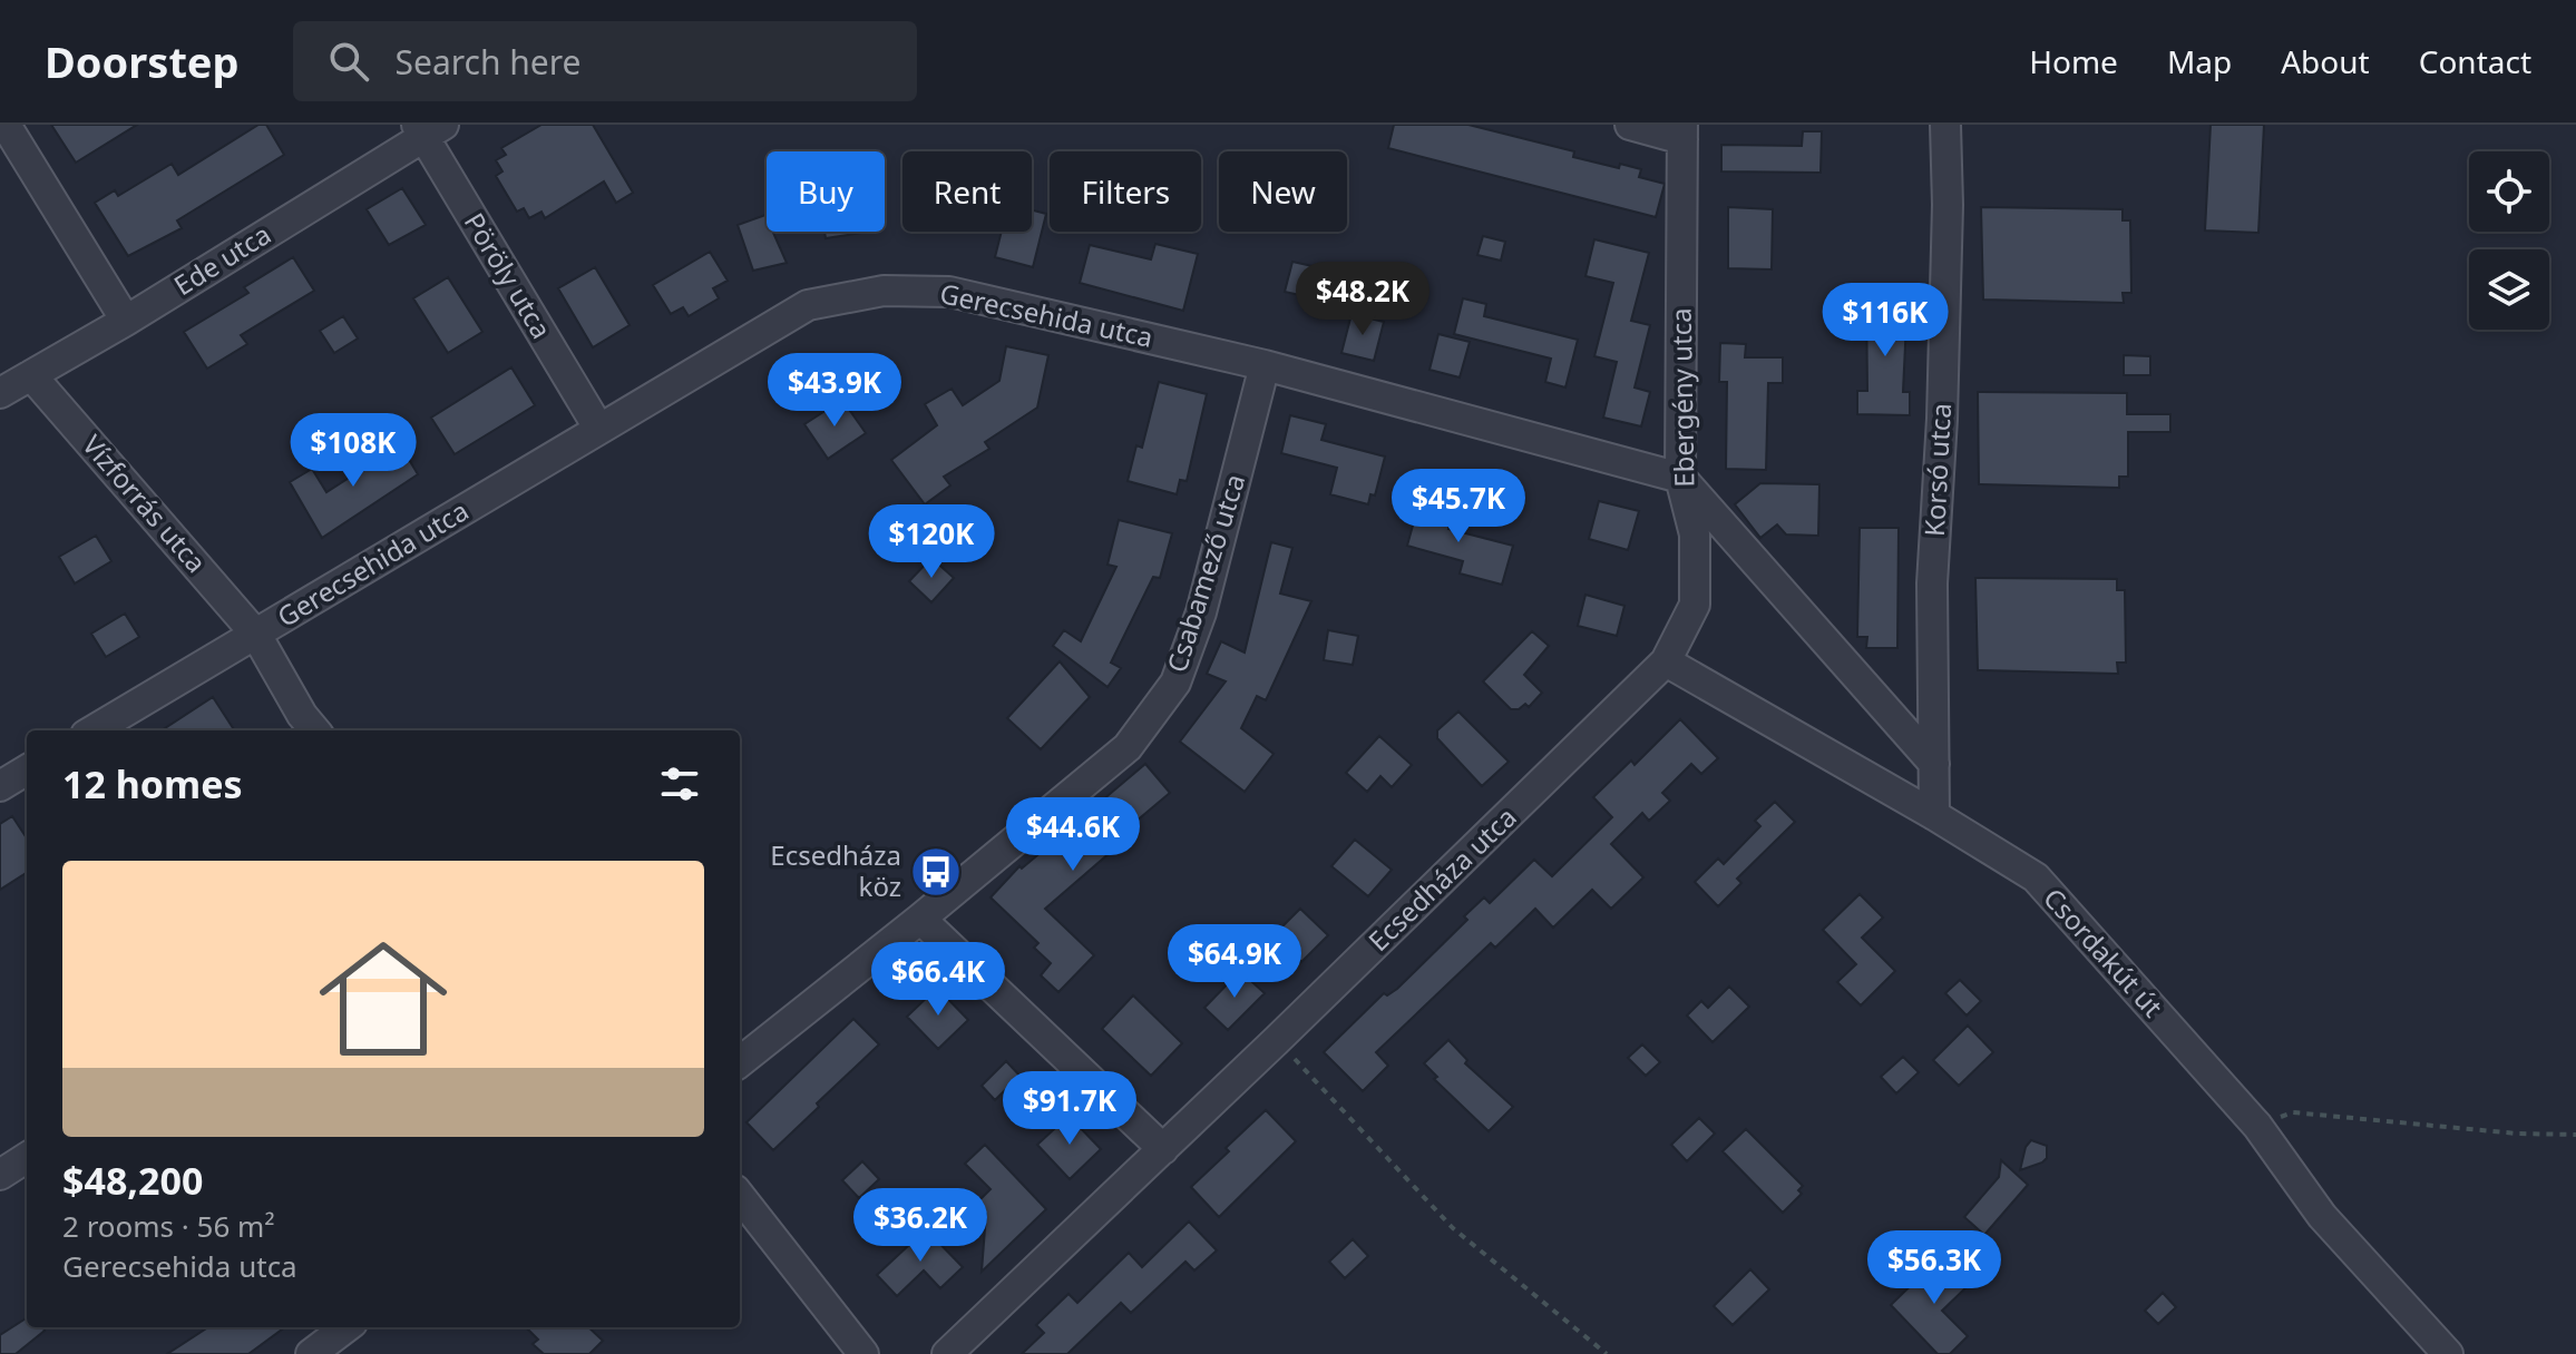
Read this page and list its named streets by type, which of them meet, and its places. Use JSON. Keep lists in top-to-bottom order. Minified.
{"streets":{"street":["Ede utca","Pöröly utca","Gerecsehida utca","Ebergény utca","Korsó utca","Vízforrás utca","Csabamező utca","Ecsedháza utca","Csordakút út"]},"crossings":[["Ede utca","Pöröly utca"],["Ede utca","Vízforrás utca"],["Pöröly utca","Gerecsehida utca"],["Gerecsehida utca","Ebergény utca"],["Gerecsehida utca","Vízforrás utca"],["Gerecsehida utca","Csabamező utca"],["Ebergény utca","Ecsedháza utca"],["Ebergény utca","Csordakút út"],["Korsó utca","Csordakút út"],["Ecsedháza utca","Csordakút út"]],"places":{"bus stop":["Ecsedháza köz"]},"page":{"header":"Doorstep","search":"Search here","nav":["Home","Map","About","Contact"],"chip":["Buy","Rent","Filters","New"],"price":["$48.2K","$116K","$43.9K","$108K","$45.7K","$120K","$44.6K","$64.9K","$66.4K","$91.7K","$36.2K","$56.3K"],"heading":"12 homes","list":[{"name":"$48,200","note":"2 rooms · 56 m² · Gerecsehida utca"}]}}
